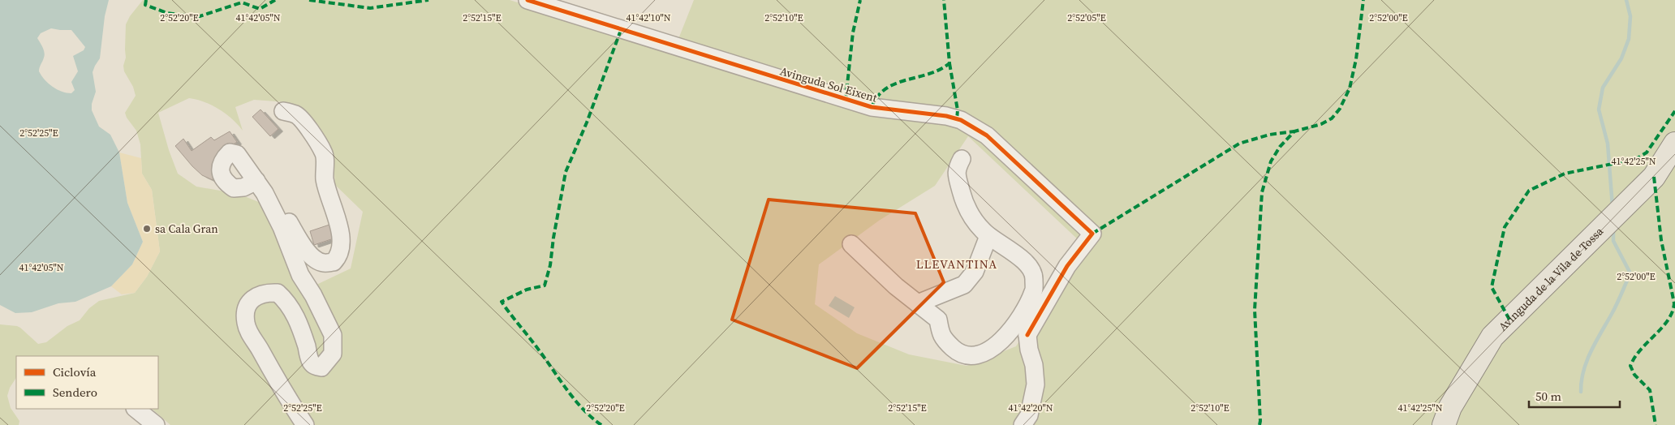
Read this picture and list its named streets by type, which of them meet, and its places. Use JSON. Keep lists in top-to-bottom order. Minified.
{"streets":{"main road":["Avinguda de la Vila de Tossa"],"street":["Avinguda Sol Eixent"]},"districts":["LLEVANTINA"],"places":["sa Cala Gran"],"legend":["Ciclovía","Sendero"],"scale_bar":"50 m","coordinates":["2°52'20\"E","2°52'15\"E","2°52'10\"E","2°52'05\"E","2°52'00\"E","41°42'05\"N","41°42'10\"N","2°52'25\"E","41°42'25\"N","41°42'20\"N"]}
